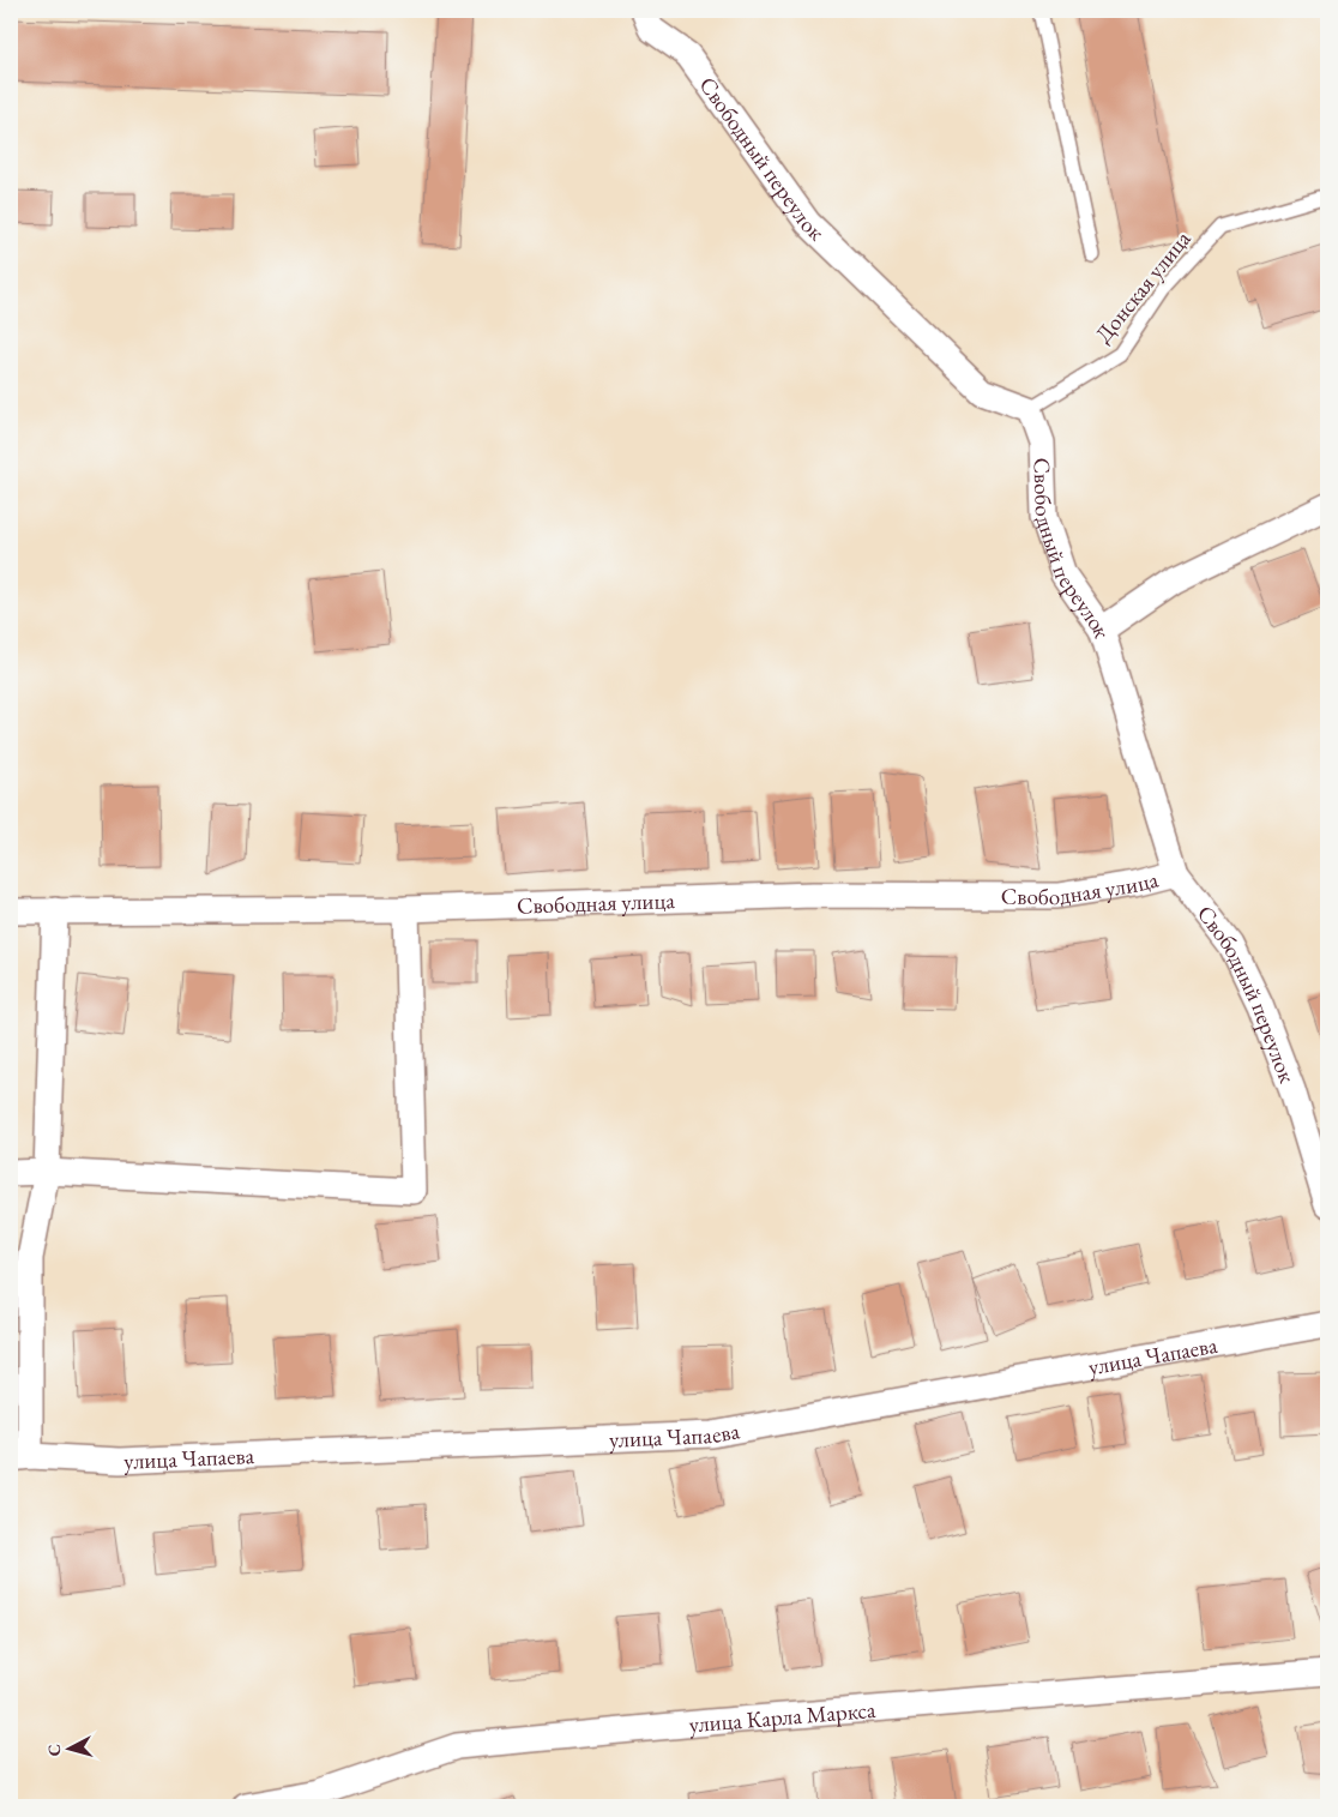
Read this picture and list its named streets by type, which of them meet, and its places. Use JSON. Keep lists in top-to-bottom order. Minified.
{"streets":{"street":["Свободный переулок","Свободная улица","улица Чапаева","улица Карла Маркса"],"lane":["Донская улица"]},"crossings":[["Свободный переулок","Донская улица"],["Свободный переулок","Свободная улица"]],"north":"left"}
